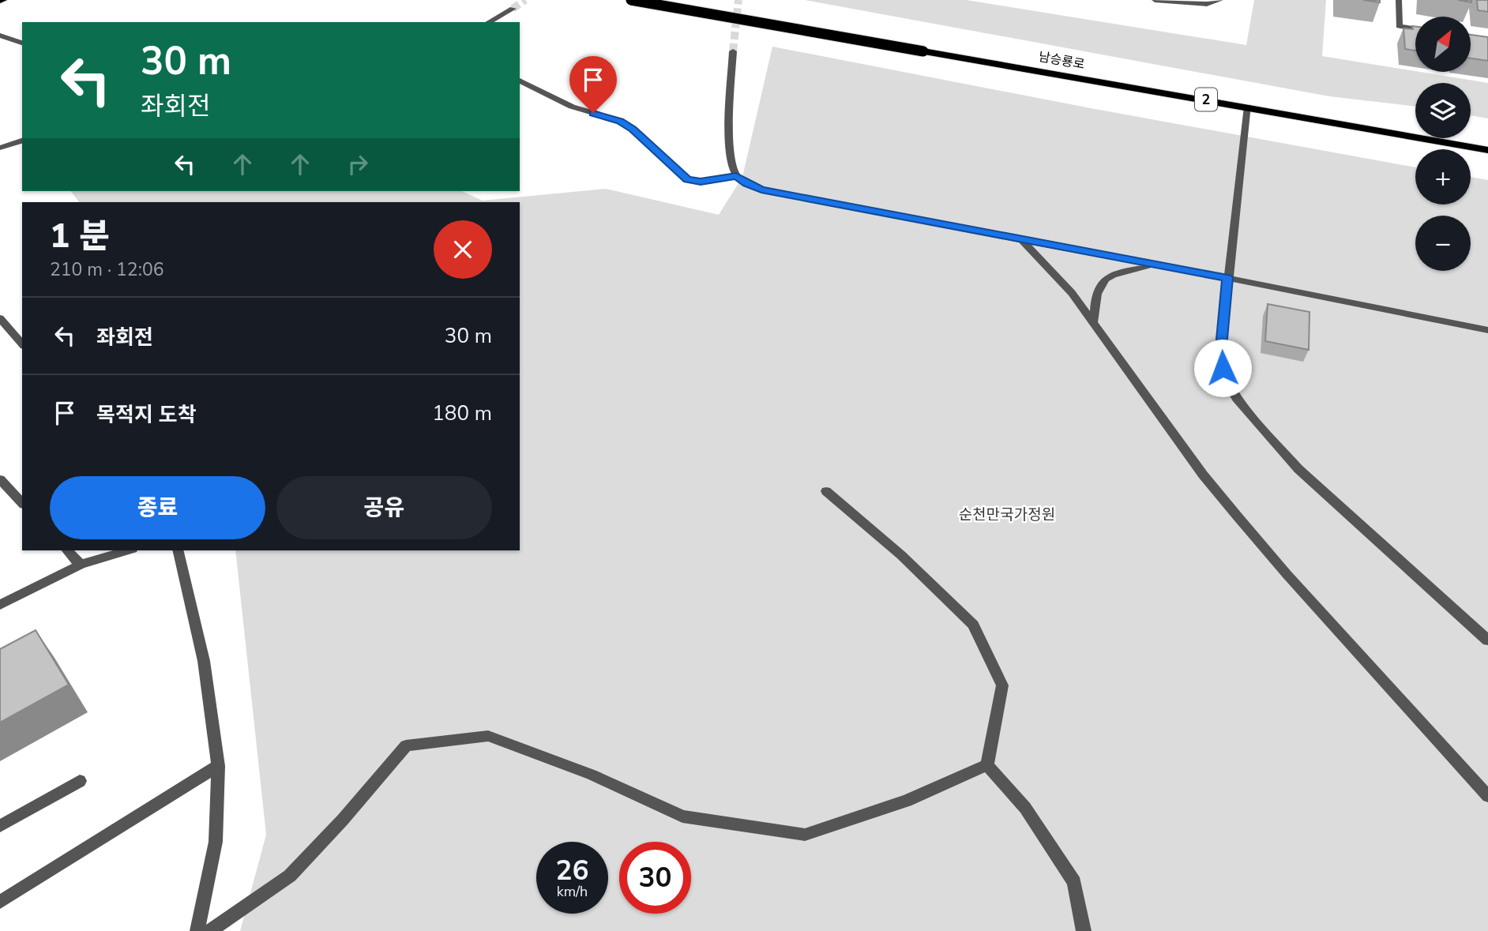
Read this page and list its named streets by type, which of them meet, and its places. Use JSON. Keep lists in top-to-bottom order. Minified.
{"streets":{"main road":["남승룡로","2"]},"parks":["순천만국가정원"],"north":"top right","page":{"map_buttons":["+","−"],"turn":["30 m","좌회전"],"heading":["1 분","210 m · 12:06"],"list":[{"name":"좌회전","value":"30 m"},{"name":"목적지 도착","value":"180 m"}],"buttons":["종료","공유"],"speed":"26 km/h","limit":"30"}}
